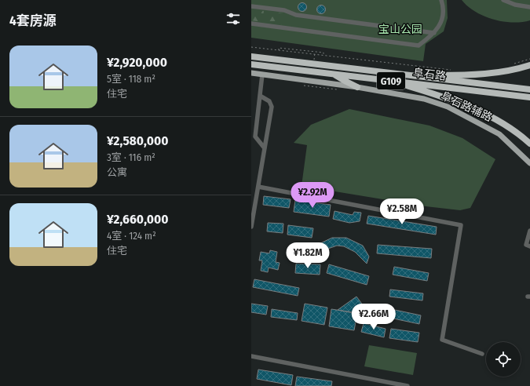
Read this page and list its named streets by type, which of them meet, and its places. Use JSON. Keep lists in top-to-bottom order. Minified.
{"streets":{"highway":["阜石路","G109"],"main road":["阜石路辅路"]},"parks":["宝山公园"],"page":{"heading":"4套房源","list":[{"name":"¥2,920,000","note":"5室 · 118 m² · 住宅"},{"name":"¥2,580,000","note":"3室 · 116 m² · 公寓"},{"name":"¥2,660,000","note":"4室 · 124 m² · 住宅"}],"price":["¥2.92M","¥2.58M","¥1.82M","¥2.66M"]}}
